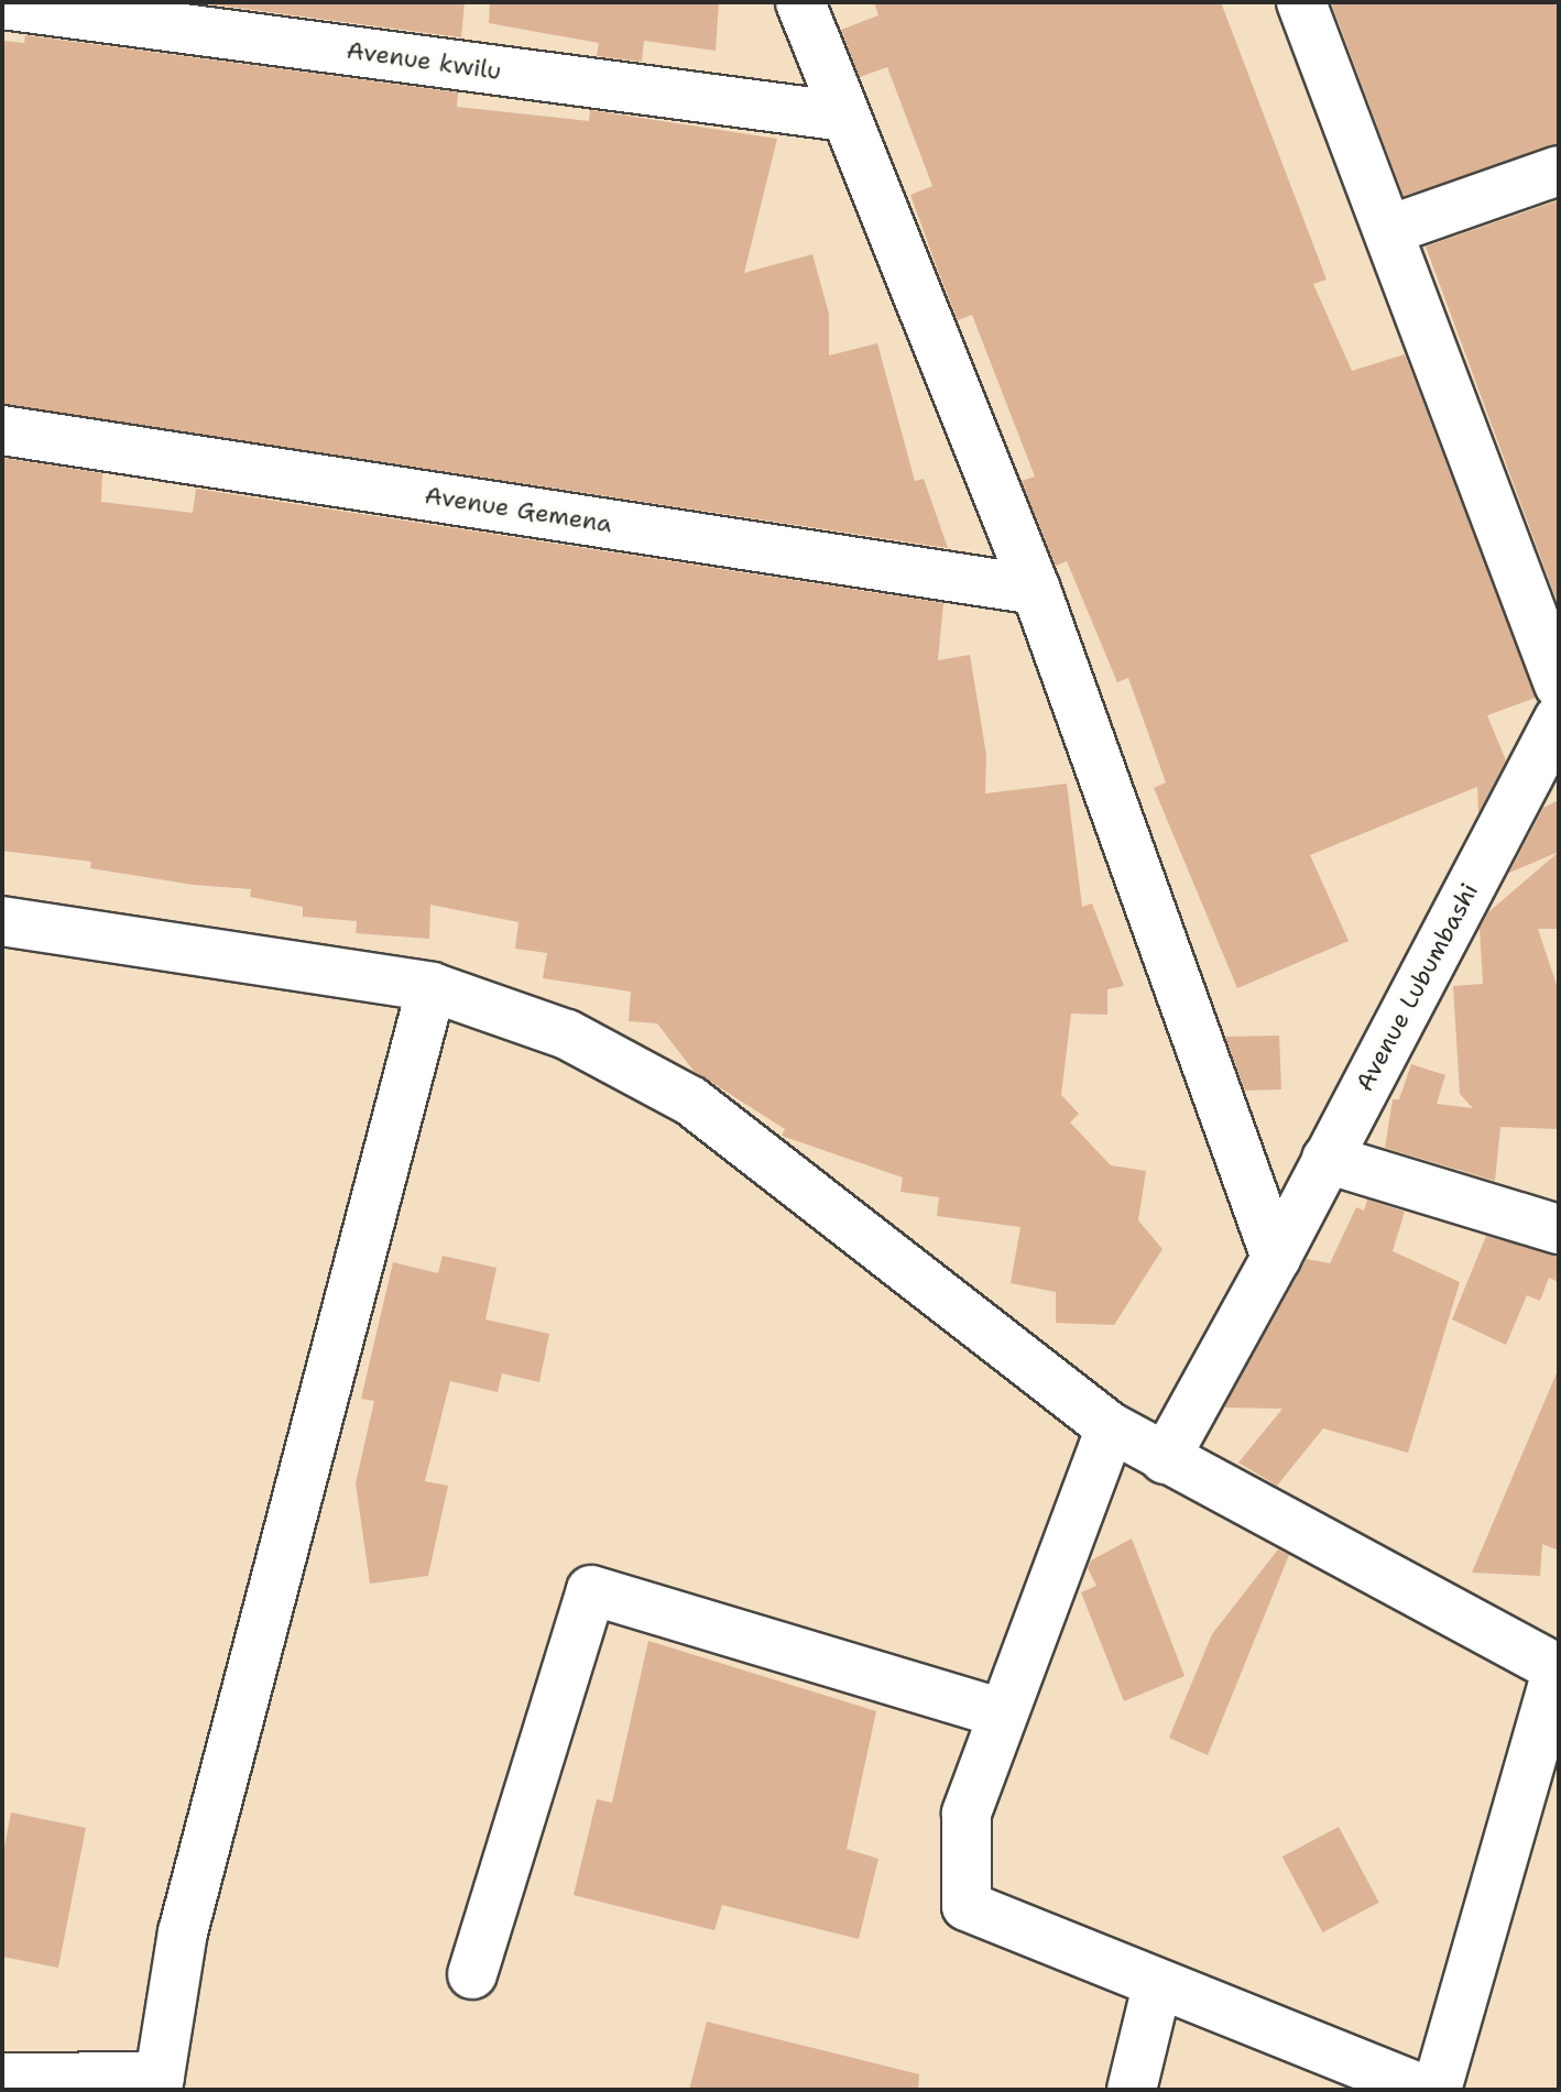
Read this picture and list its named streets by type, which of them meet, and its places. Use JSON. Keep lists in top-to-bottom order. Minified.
{"streets":{"street":["Avenue kwilu","Avenue Gemena","Avenue Lubumbashi"]}}
